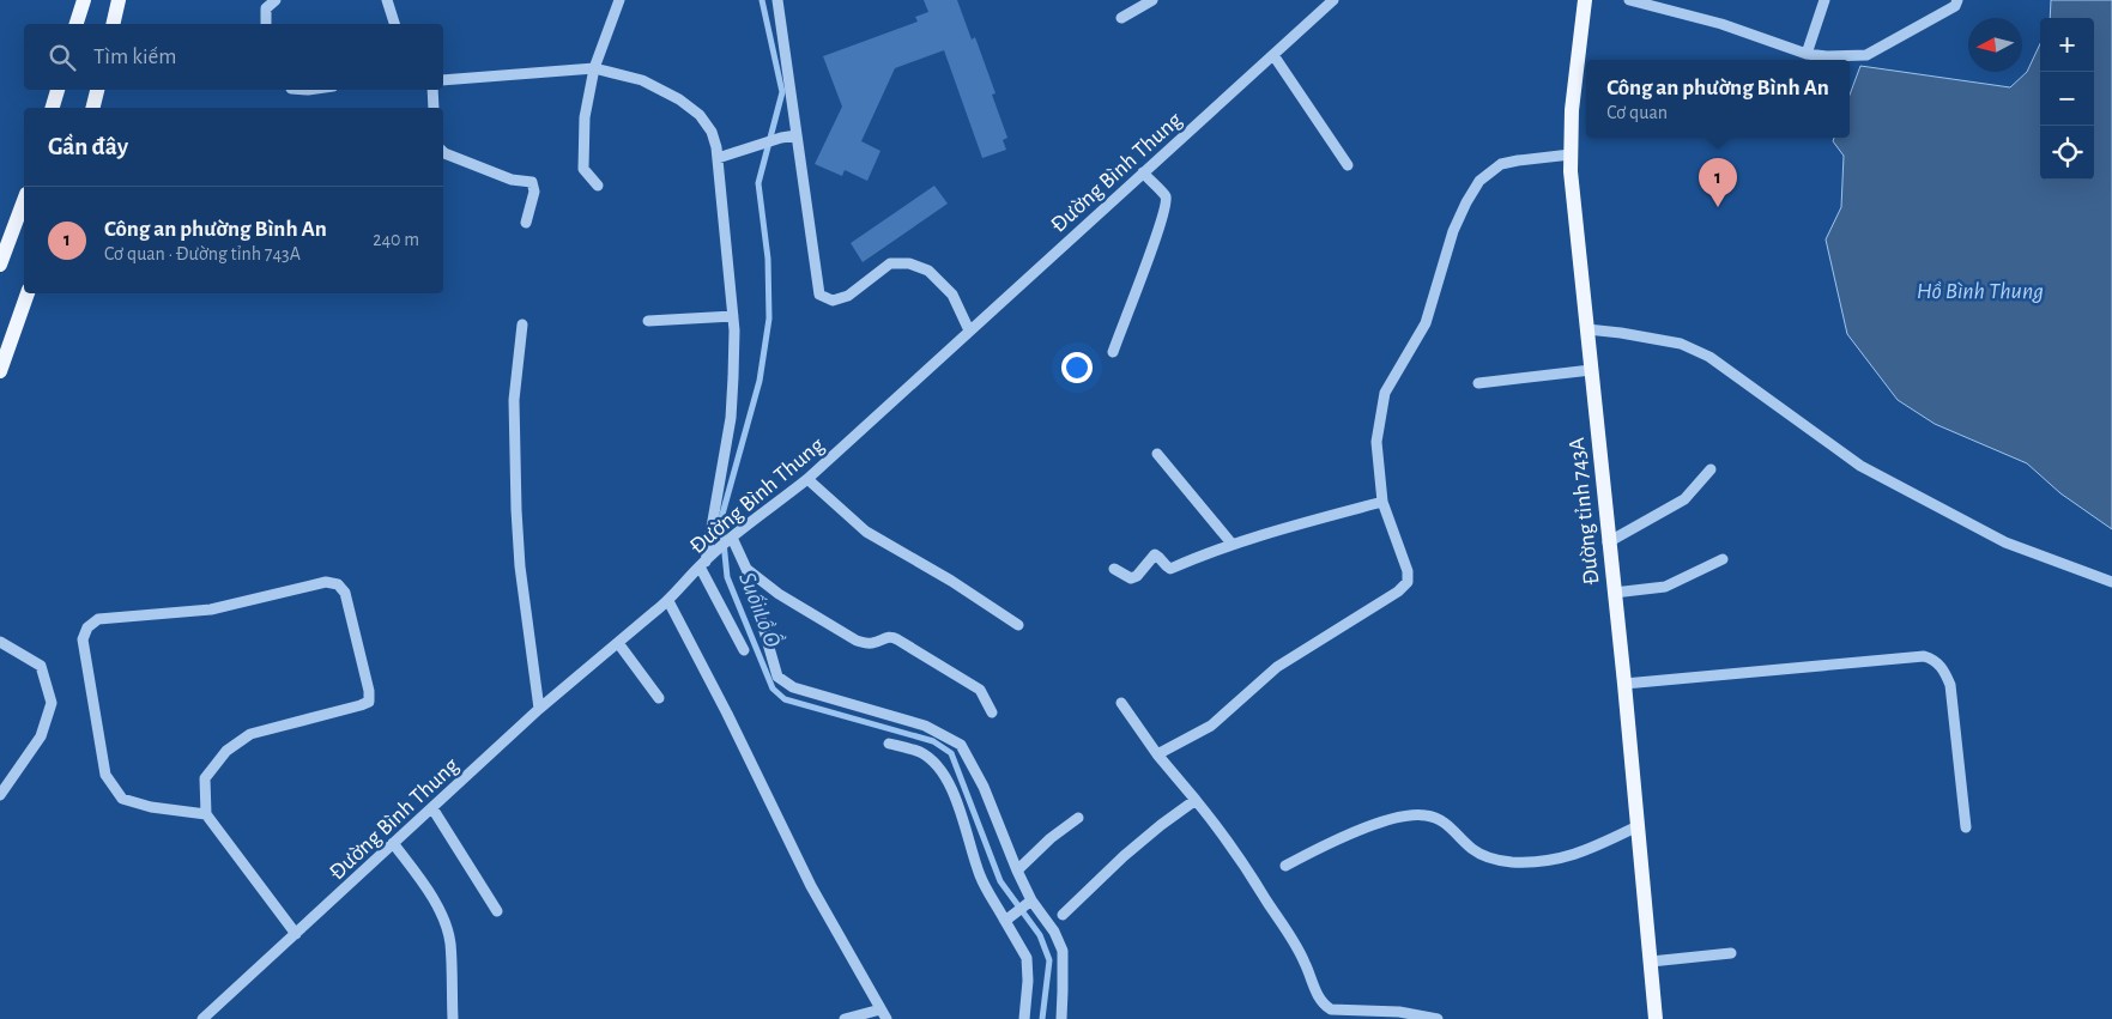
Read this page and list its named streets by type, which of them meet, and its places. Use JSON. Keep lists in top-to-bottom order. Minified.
{"streets":{"main road":["Đường tỉnh 743A"],"street":["Đường Bình Thung"]},"water":["Hồ Bình Thung","Suối Lồ Ồ"],"north":"left","page":{"map_buttons":["+","−"],"search":"Tìm kiếm","popup":["Công an phường Bình An","Cơ quan"],"heading":"Gần đây","pins":"1","list":[{"mark":"1","name":"Công an phường Bình An","note":"Cơ quan · Đường tỉnh 743A","value":"240 m"}]}}
